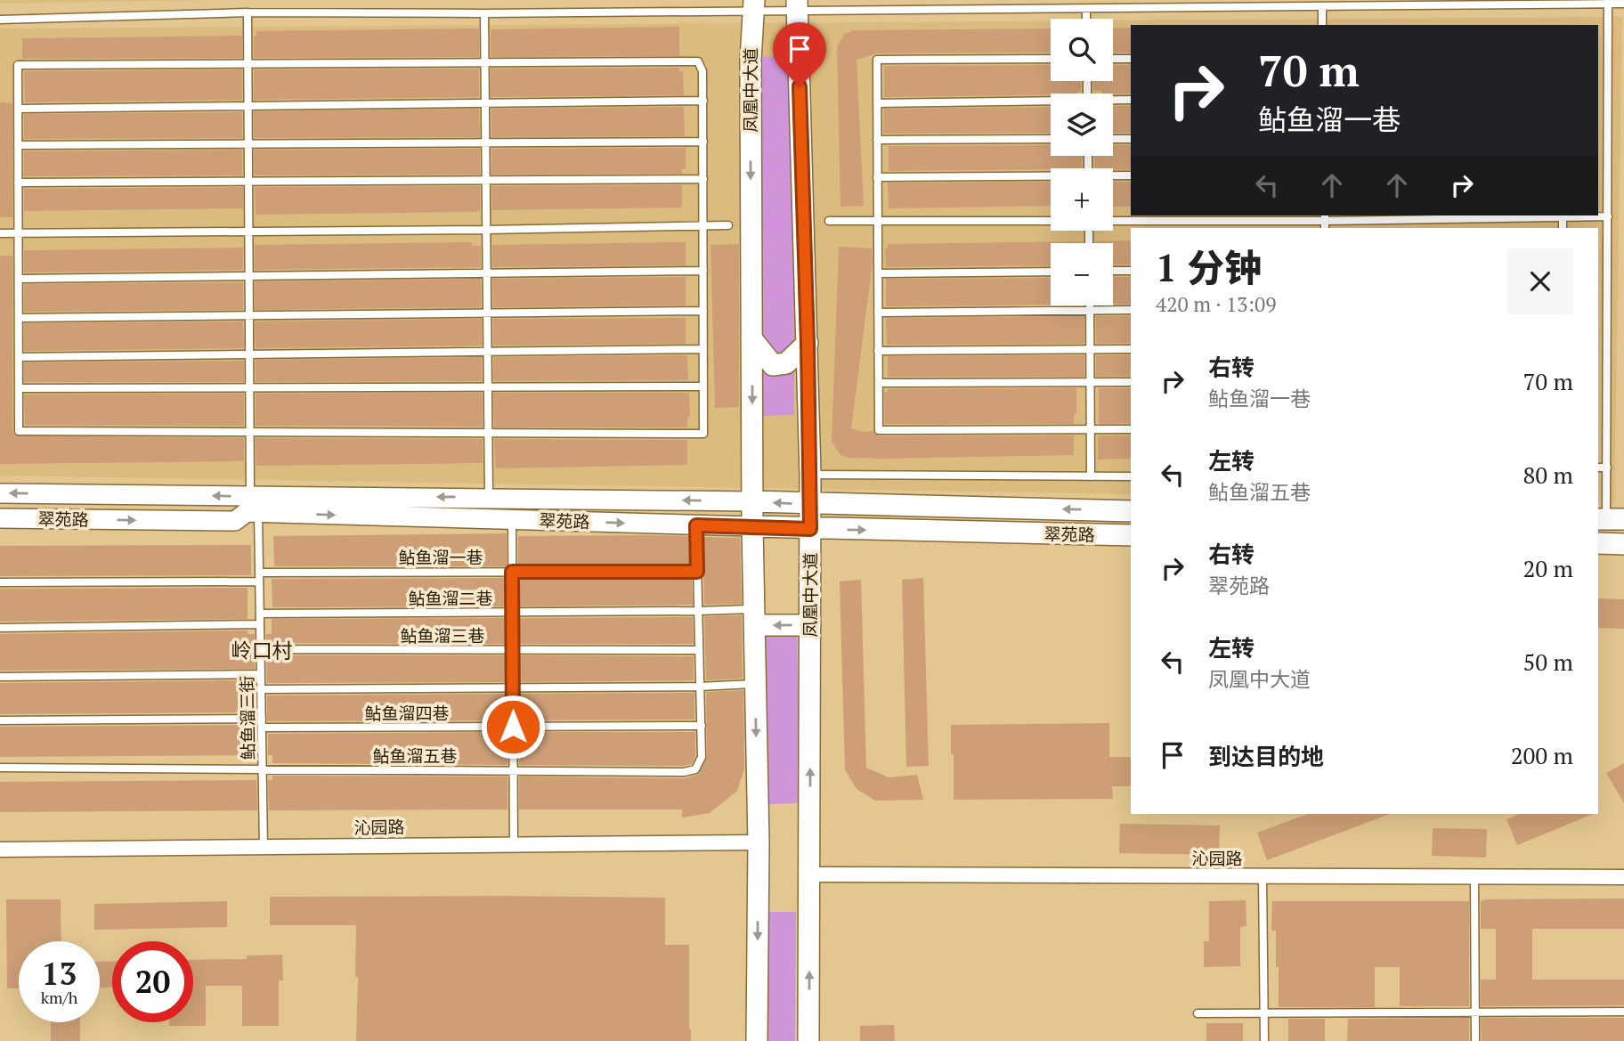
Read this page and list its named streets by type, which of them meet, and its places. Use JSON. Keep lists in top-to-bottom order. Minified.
{"streets":{"main road":["凤凰中大道","翠苑路"],"street":["沁园路"],"lane":["鲇鱼溜一巷","鲇鱼溜二巷","鲇鱼溜三巷","鲇鱼溜四巷","鲇鱼溜三街","鲇鱼溜五巷"]},"crossings":[["凤凰中大道","翠苑路"],["凤凰中大道","鲇鱼溜二巷"],["凤凰中大道","沁园路"],["翠苑路","鲇鱼溜三街"],["翠苑路","鲇鱼溜五巷"],["鲇鱼溜一巷","鲇鱼溜三街"],["鲇鱼溜一巷","鲇鱼溜五巷"],["鲇鱼溜二巷","鲇鱼溜三街"],["鲇鱼溜二巷","鲇鱼溜五巷"],["鲇鱼溜三巷","鲇鱼溜三街"],["鲇鱼溜三巷","鲇鱼溜五巷"],["鲇鱼溜四巷","鲇鱼溜三街"],["鲇鱼溜四巷","鲇鱼溜五巷"],["鲇鱼溜三街","鲇鱼溜五巷"],["鲇鱼溜三街","沁园路"]],"districts":["岭口村"],"page":{"map_buttons":["+","−"],"turn":["70 m","鲇鱼溜一巷"],"heading":["1 分钟","420 m · 13:09"],"list":[{"name":"右转","note":"鲇鱼溜一巷","value":"70 m"},{"name":"左转","note":"鲇鱼溜五巷","value":"80 m"},{"name":"右转","note":"翠苑路","value":"20 m"},{"name":"左转","note":"凤凰中大道","value":"50 m"},{"name":"到达目的地","value":"200 m"}],"speed":"13 km/h","limit":"20"}}
